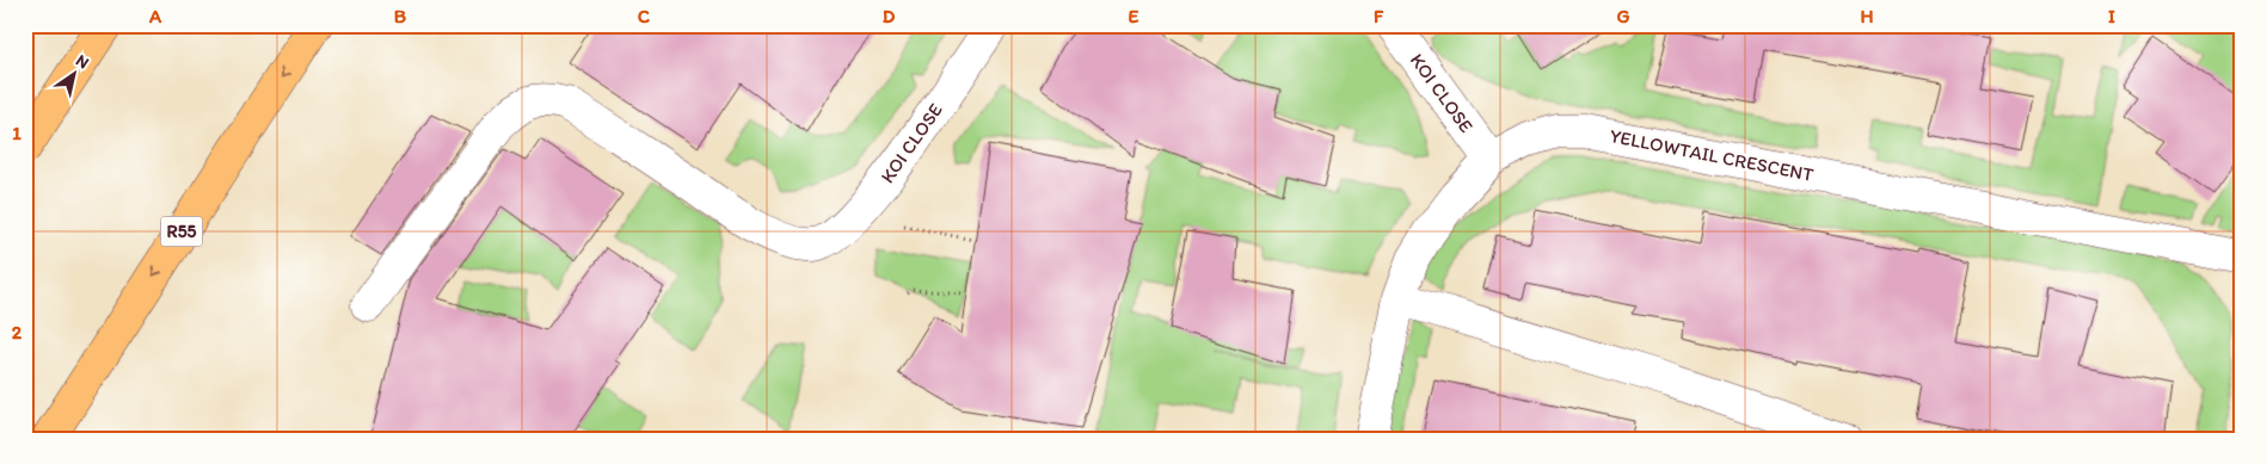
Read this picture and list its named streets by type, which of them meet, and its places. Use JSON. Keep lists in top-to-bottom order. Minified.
{"streets":{"main road":["R55"],"street":["KOI CLOSE","YELLOWTAIL CRESCENT"]},"crossings":[["KOI CLOSE","YELLOWTAIL CRESCENT"]],"north":"top right","grid":{"columns":["A","B","C","D","E","F","G","H","I"],"rows":["1","2"]}}
